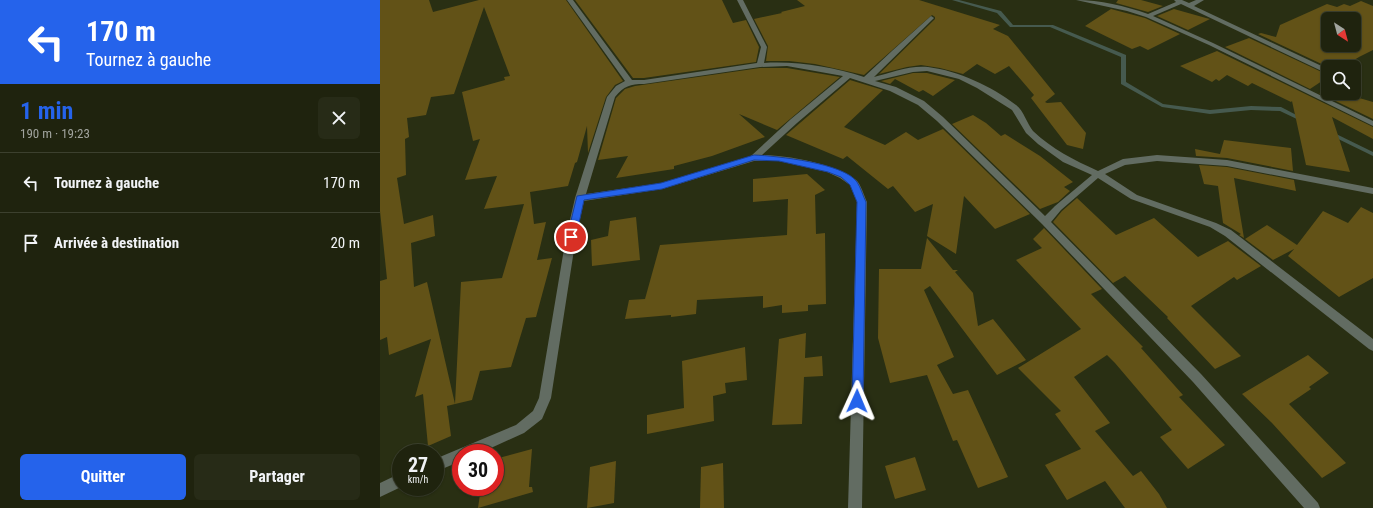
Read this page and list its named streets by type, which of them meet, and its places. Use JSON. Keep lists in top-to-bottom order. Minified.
{"north":"bottom right","page":{"turn":["170 m","Tournez à gauche"],"heading":["1 min","190 m · 19:23"],"list":[{"name":"Tournez à gauche","value":"170 m"},{"name":"Arrivée à destination","value":"20 m"}],"speed":"27 km/h","limit":"30","buttons":["Quitter","Partager"]}}
